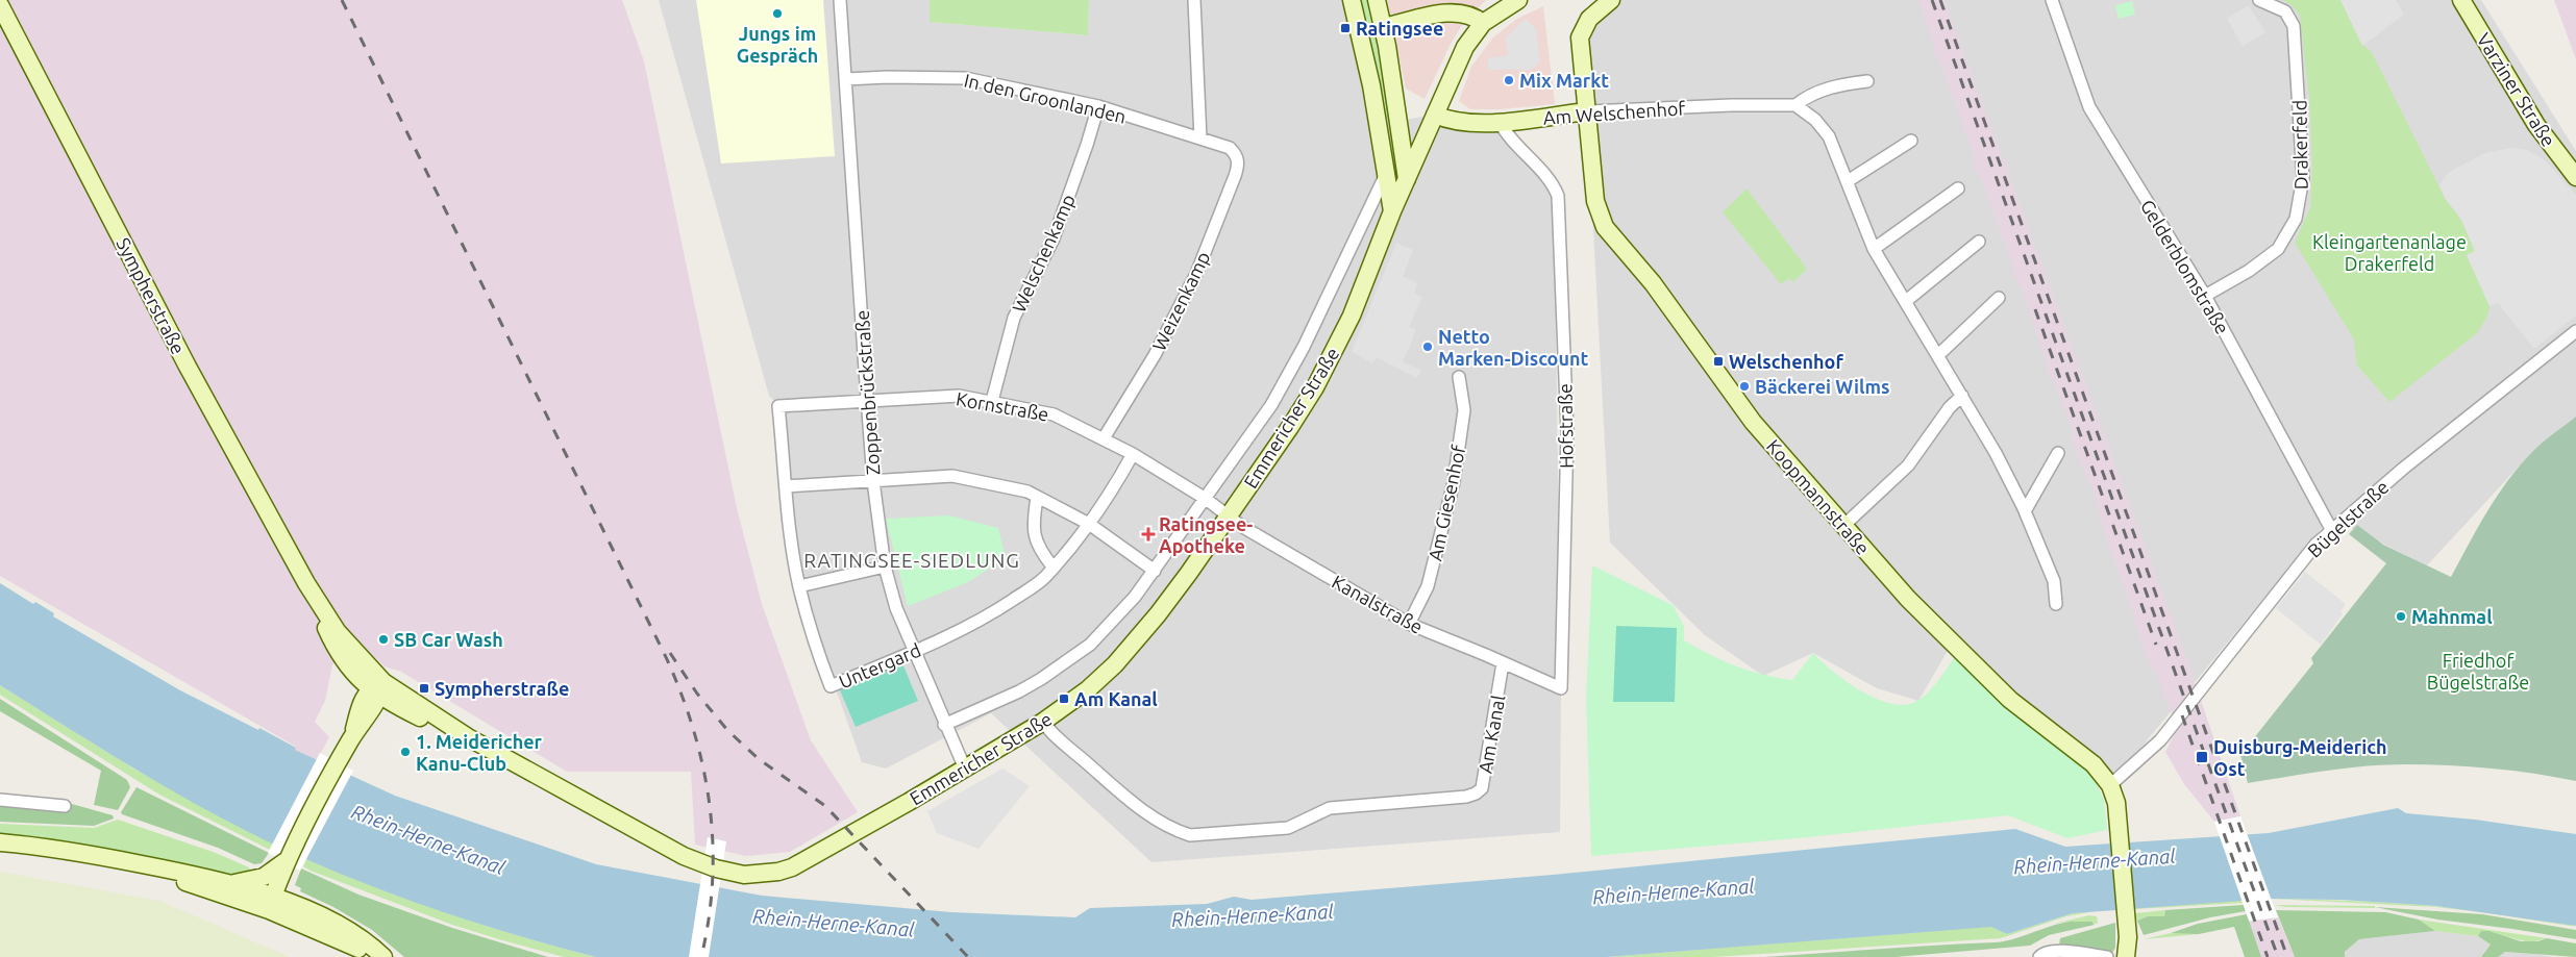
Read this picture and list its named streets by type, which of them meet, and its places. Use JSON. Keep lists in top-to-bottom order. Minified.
{"streets":{"main road":["Varziner Straße","Am Welschenhof","Sympherstraße","Emmericher Straße","Koopmannstraße"],"street":["In den Groonlanden","Drakerfeld","Welschenkamp","Gelderblomstraße","Weizenkamp","Zoppenbrückstraße","Kornstraße","Hofstraße","Am Giesenhof","Bügelstraße","Kanalstraße","Untergard","Am Kanal"]},"crossings":[["In den Groonlanden","Welschenkamp"],["In den Groonlanden","Weizenkamp"],["In den Groonlanden","Zoppenbrückstraße"],["Am Welschenhof","Emmericher Straße"],["Am Welschenhof","Hofstraße"],["Am Welschenhof","Koopmannstraße"],["Drakerfeld","Gelderblomstraße"],["Welschenkamp","Kornstraße"],["Gelderblomstraße","Bügelstraße"],["Sympherstraße","Emmericher Straße"],["Weizenkamp","Kornstraße"],["Zoppenbrückstraße","Kornstraße"],["Zoppenbrückstraße","Emmericher Straße"],["Zoppenbrückstraße","Untergard"],["Kornstraße","Emmericher Straße"],["Kornstraße","Kanalstraße"],["Kornstraße","Untergard"],["Emmericher Straße","Kanalstraße"],["Emmericher Straße","Am Kanal"],["Hofstraße","Kanalstraße"],["Koopmannstraße","Bügelstraße"],["Am Giesenhof","Kanalstraße"],["Kanalstraße","Am Kanal"]],"districts":["RATINGSEE-SIEDLUNG"],"water":["Rhein-Herne-Kanal"],"parks":["Kleingartenanlage Drakerfeld","Friedhof Bügelstraße"],"places":{"other":["Jungs im Gespräch","Mix Markt","Netto Marken-Discount","Bäckerei Wilms","Mahnmal","SB Car Wash","1. Meidericher Kanu-Club"],"transit":["Ratingsee","Welschenhof","Sympherstraße","Am Kanal","Duisburg-Meiderich Ost"],"health":["Ratingsee- Apotheke"]}}
